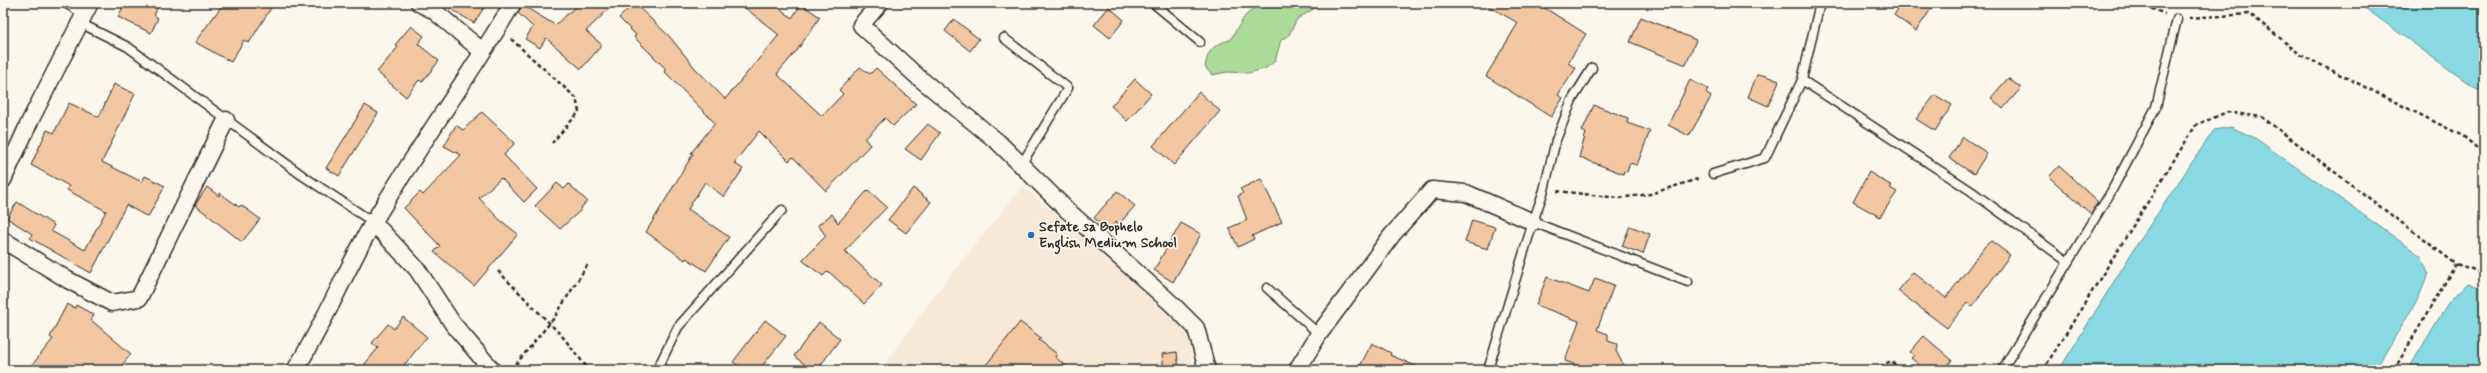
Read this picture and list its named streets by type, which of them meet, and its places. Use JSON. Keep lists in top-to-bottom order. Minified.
{"places":["Sefate sa Bophelo English Medium School"]}
